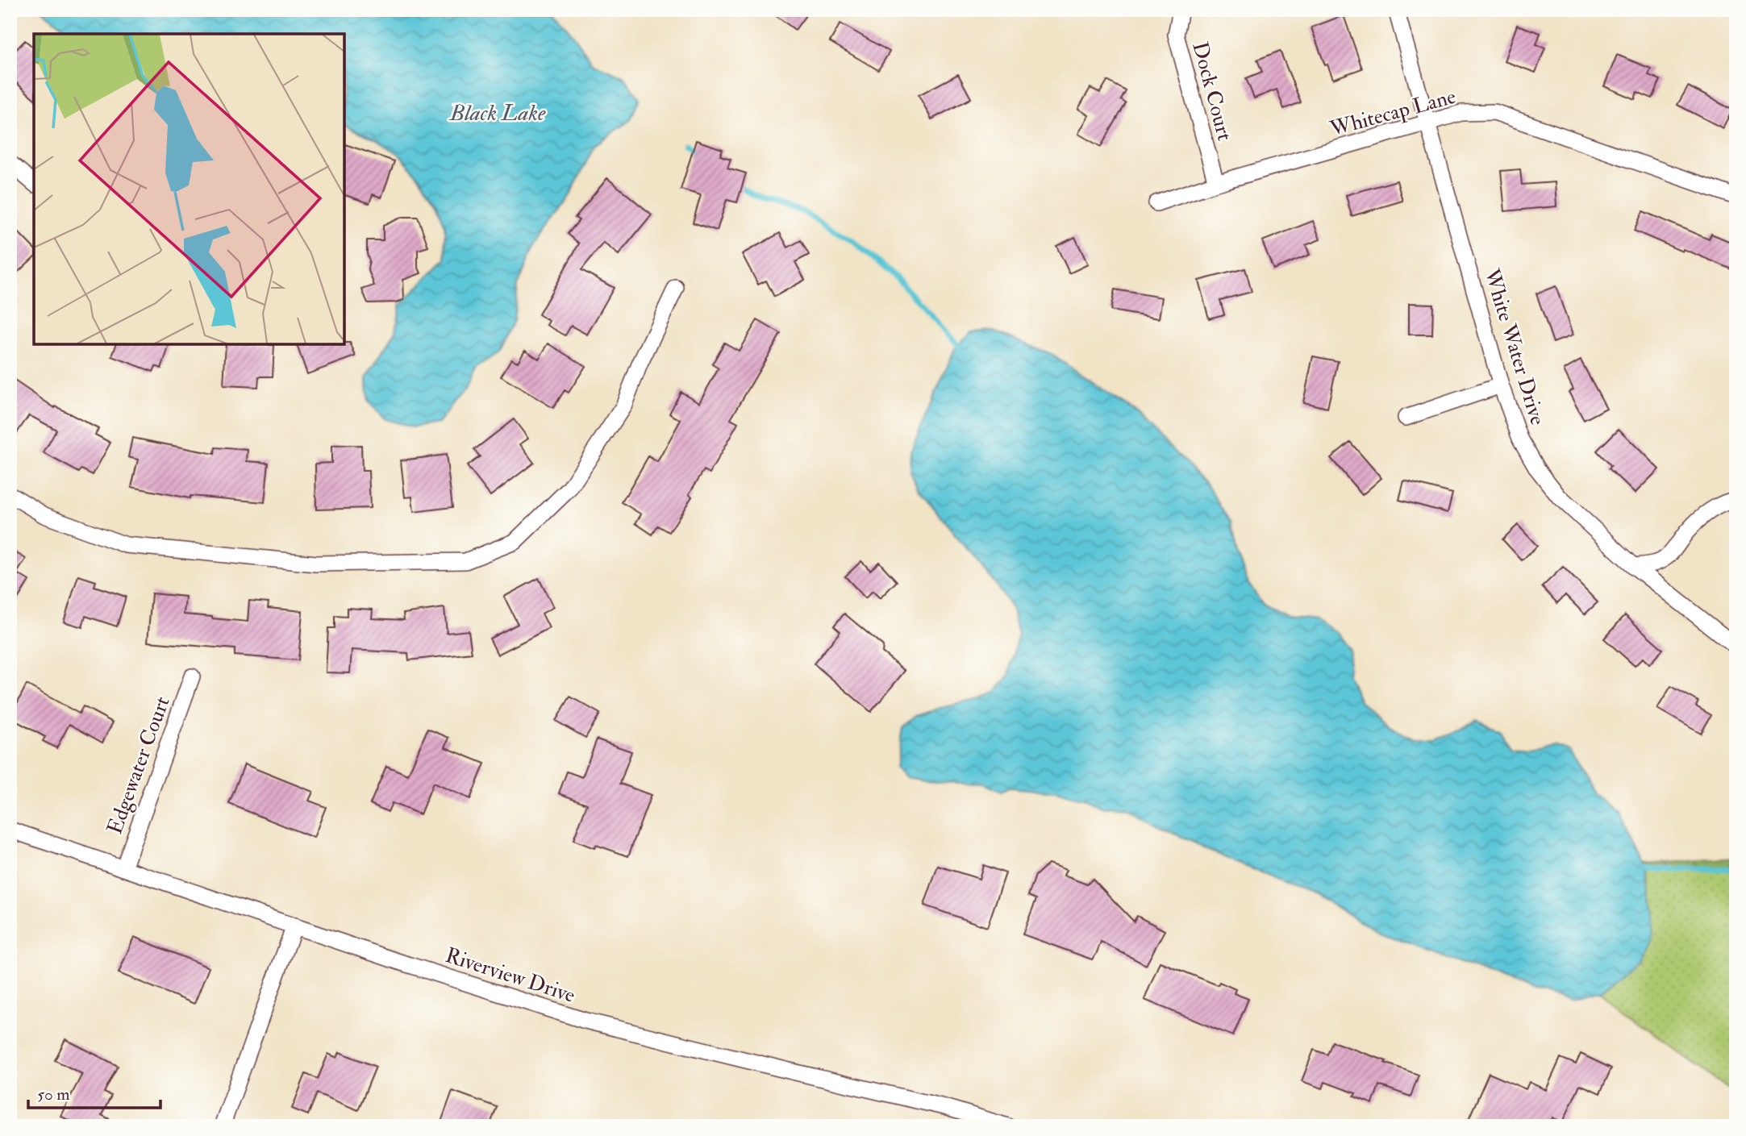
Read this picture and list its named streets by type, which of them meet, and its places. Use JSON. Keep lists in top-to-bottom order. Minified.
{"streets":{"street":["Dock Court","Whitecap Lane","White Water Drive","Edgewater Court","Riverview Drive"]},"crossings":[["Dock Court","Whitecap Lane"],["Whitecap Lane","White Water Drive"],["Edgewater Court","Riverview Drive"]],"water":["Black Lake"],"scale_bar":"50 m"}
